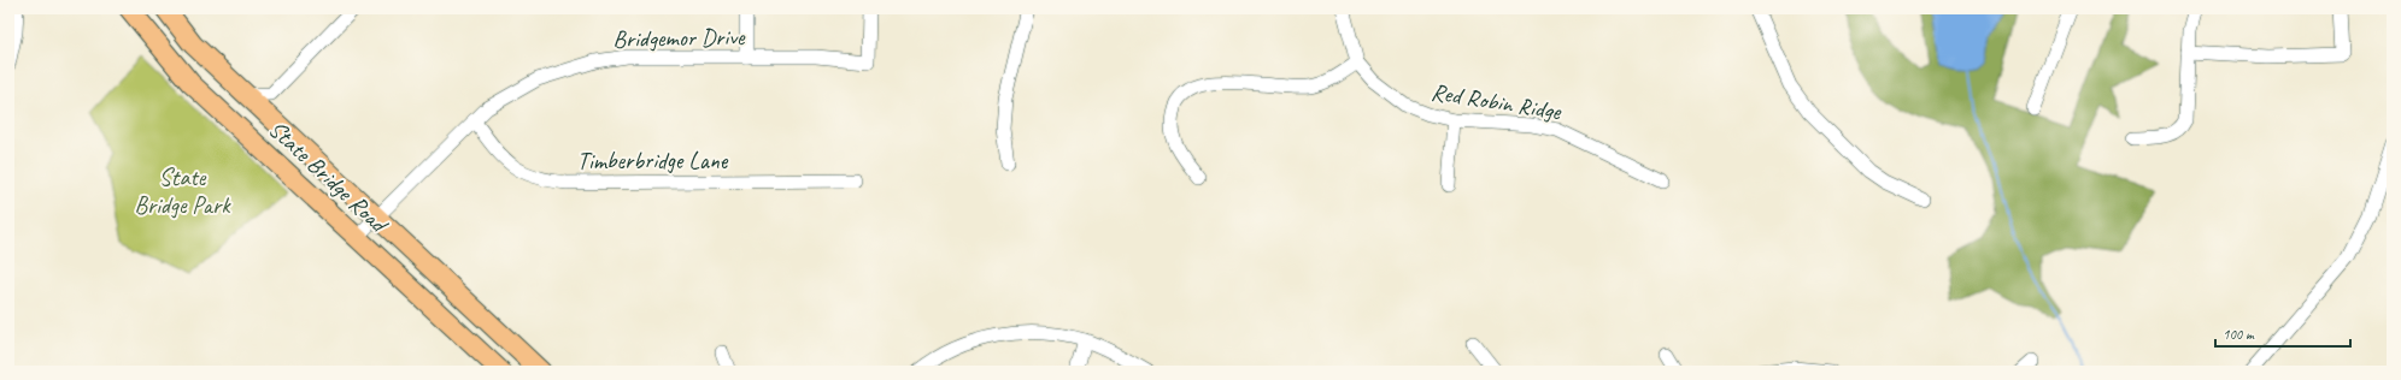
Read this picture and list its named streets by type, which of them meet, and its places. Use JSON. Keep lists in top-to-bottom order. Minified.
{"streets":{"highway":["State Bridge Road"],"street":["Bridgemor Drive","Red Robin Ridge","Timberbridge Lane"]},"crossings":[["Bridgemor Drive","Timberbridge Lane"],["Bridgemor Drive","State Bridge Road"]],"parks":["State Bridge Park"],"scale_bar":"100 m"}
